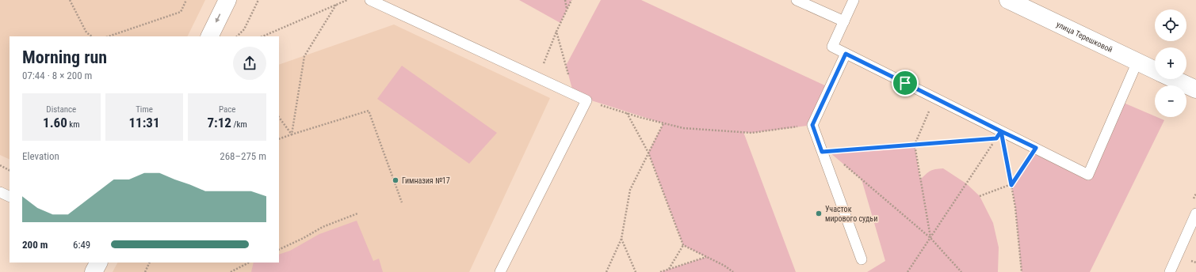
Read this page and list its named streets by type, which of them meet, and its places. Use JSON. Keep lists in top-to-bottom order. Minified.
{"streets":{"street":["улица Терешковой"]},"places":["Гимназия №17","Участок мирового судьи"],"page":{"map_buttons":["+","−"],"heading":["Morning run","07:44 · 8 × 200 m"],"stats":[["Distance","1.60 km"],["Time","11:31"],["Pace","7:12 /km"]],"chart":["Elevation","268–275 m"],"list":[{"name":"200 m","note":"6:49"}]}}
